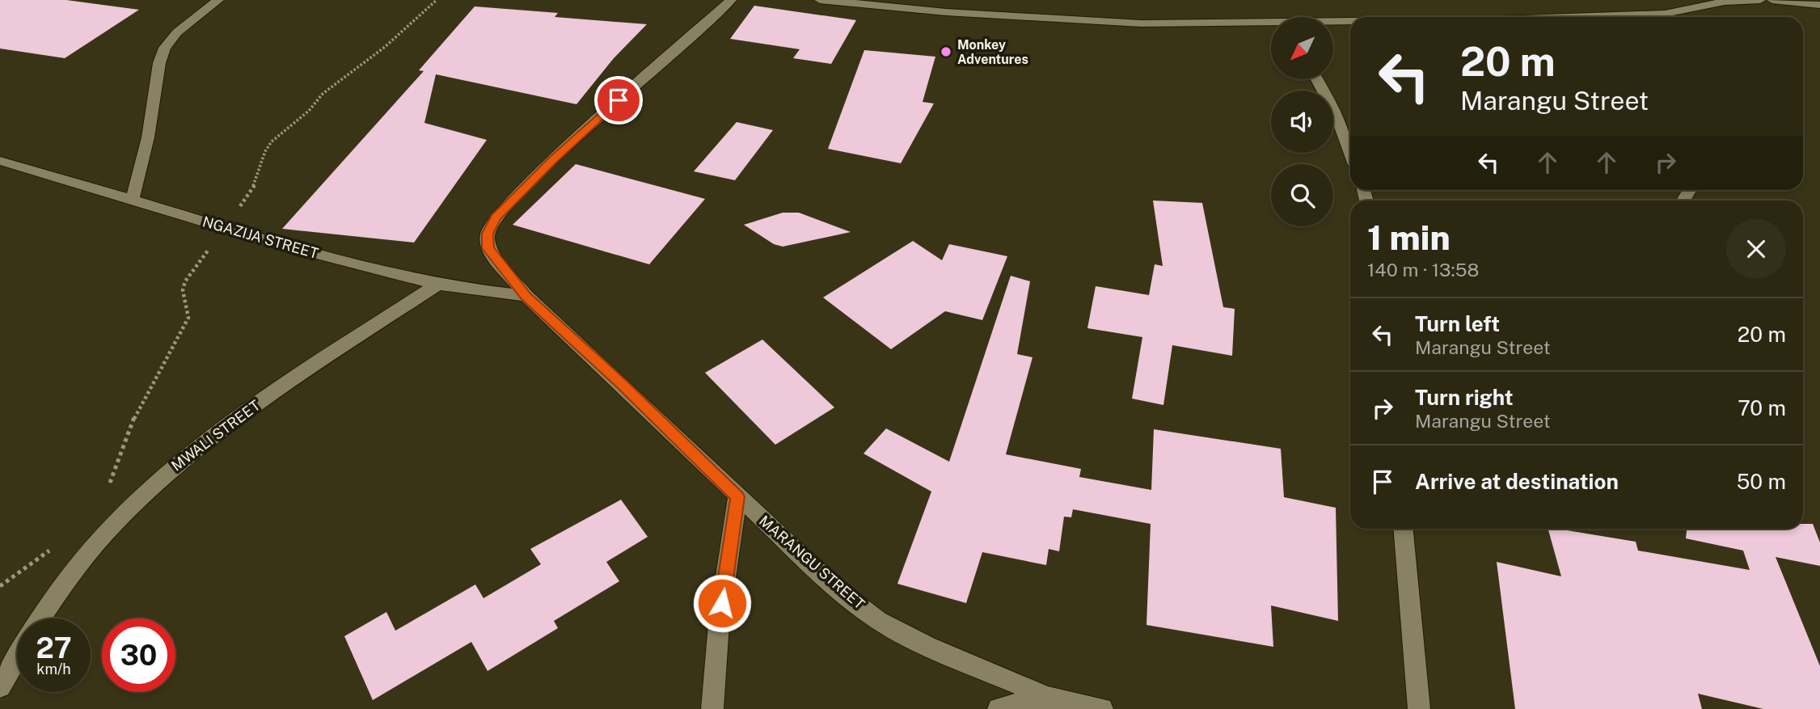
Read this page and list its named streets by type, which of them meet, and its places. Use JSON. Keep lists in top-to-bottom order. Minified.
{"streets":{"street":["NGAZIJA STREET","MWALI STREET","MARANGU STREET"]},"crossings":[["NGAZIJA STREET","MWALI STREET"],["NGAZIJA STREET","MARANGU STREET"]],"places":["Monkey Adventures"],"north":"bottom left","page":{"turn":["20 m","Marangu Street"],"heading":["1 min","140 m · 13:58"],"list":[{"name":"Turn left","note":"Marangu Street","value":"20 m"},{"name":"Turn right","note":"Marangu Street","value":"70 m"},{"name":"Arrive at destination","value":"50 m"}],"speed":"27 km/h","limit":"30"}}
